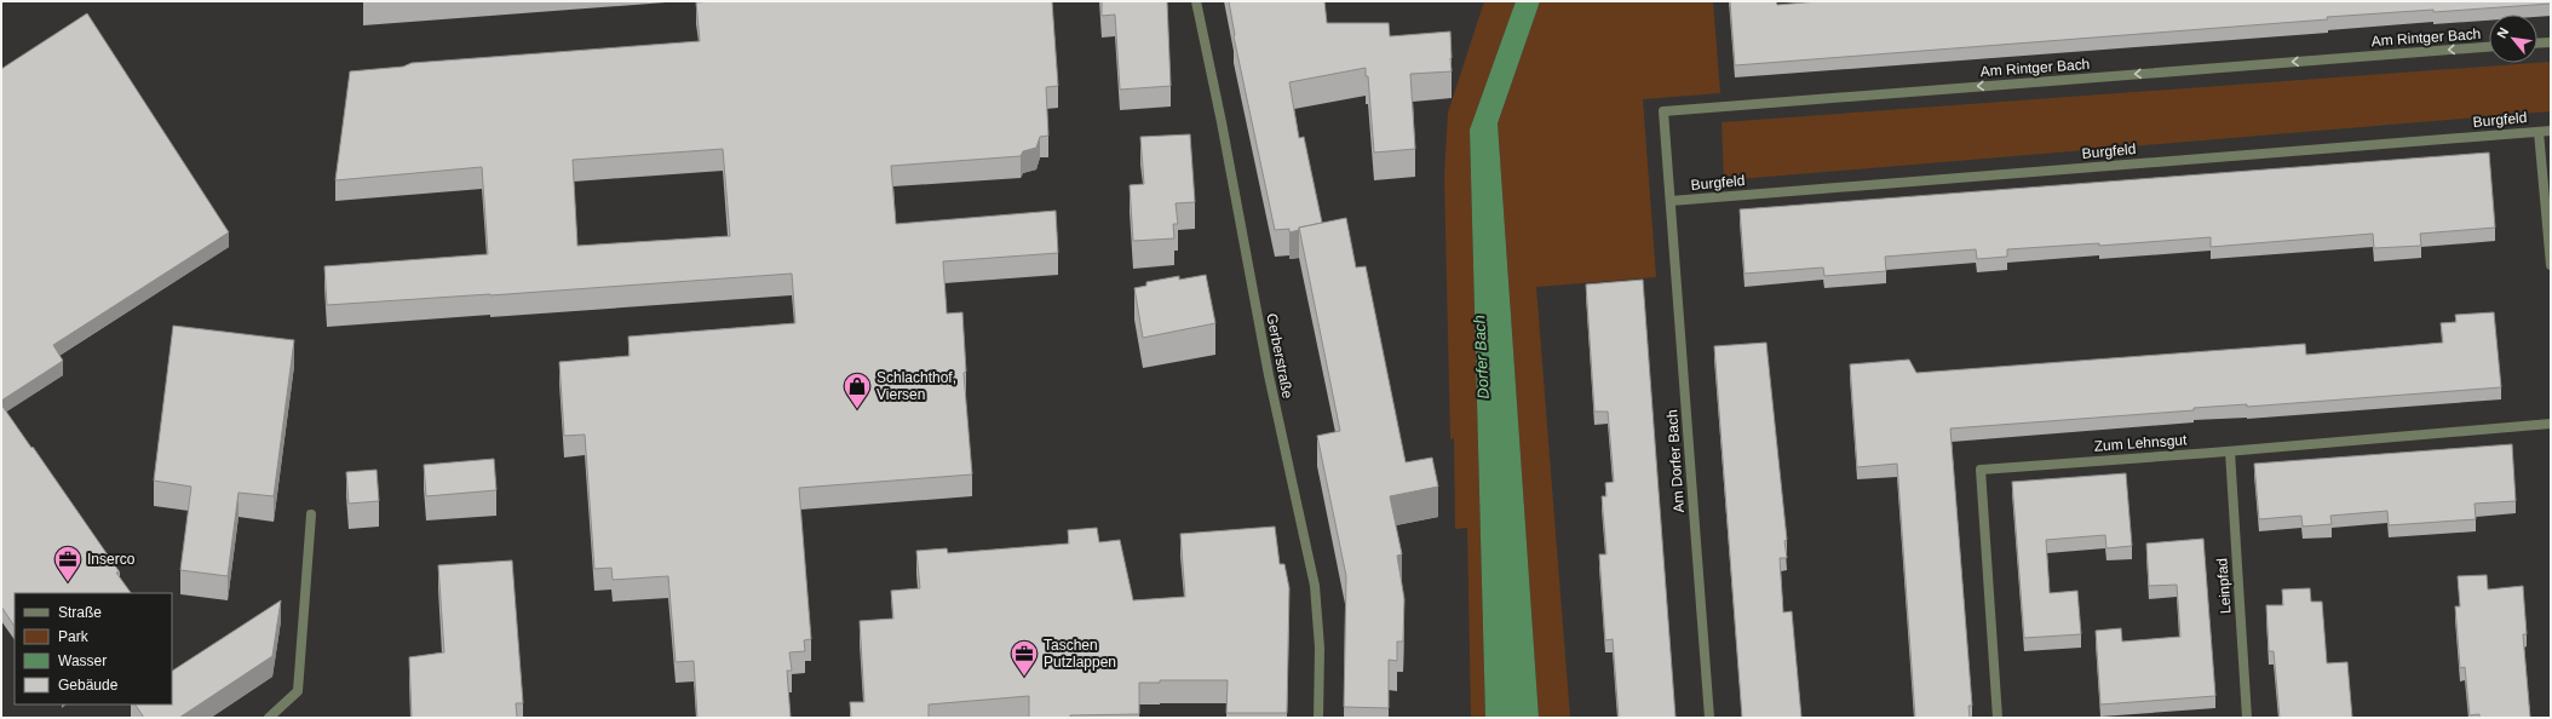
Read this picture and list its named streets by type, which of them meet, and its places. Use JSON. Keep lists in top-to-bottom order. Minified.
{"streets":{"street":["Am Rintger Bach","Burgfeld","Gerberstraße","Zum Lehnsgut","Am Dorfer Bach","Leinpfad"]},"crossings":[["Am Rintger Bach","Burgfeld"],["Am Rintger Bach","Am Dorfer Bach"],["Burgfeld","Am Dorfer Bach"],["Zum Lehnsgut","Leinpfad"]],"one_way":["Am Rintger Bach"],"water":["Dorfer Bach"],"places":{"shop":["Schlachthof, Viersen"],"office":["Inserco","Taschen Putzlappen"]},"legend":["Straße","Park","Wasser","Gebäude"],"north":"top left"}
